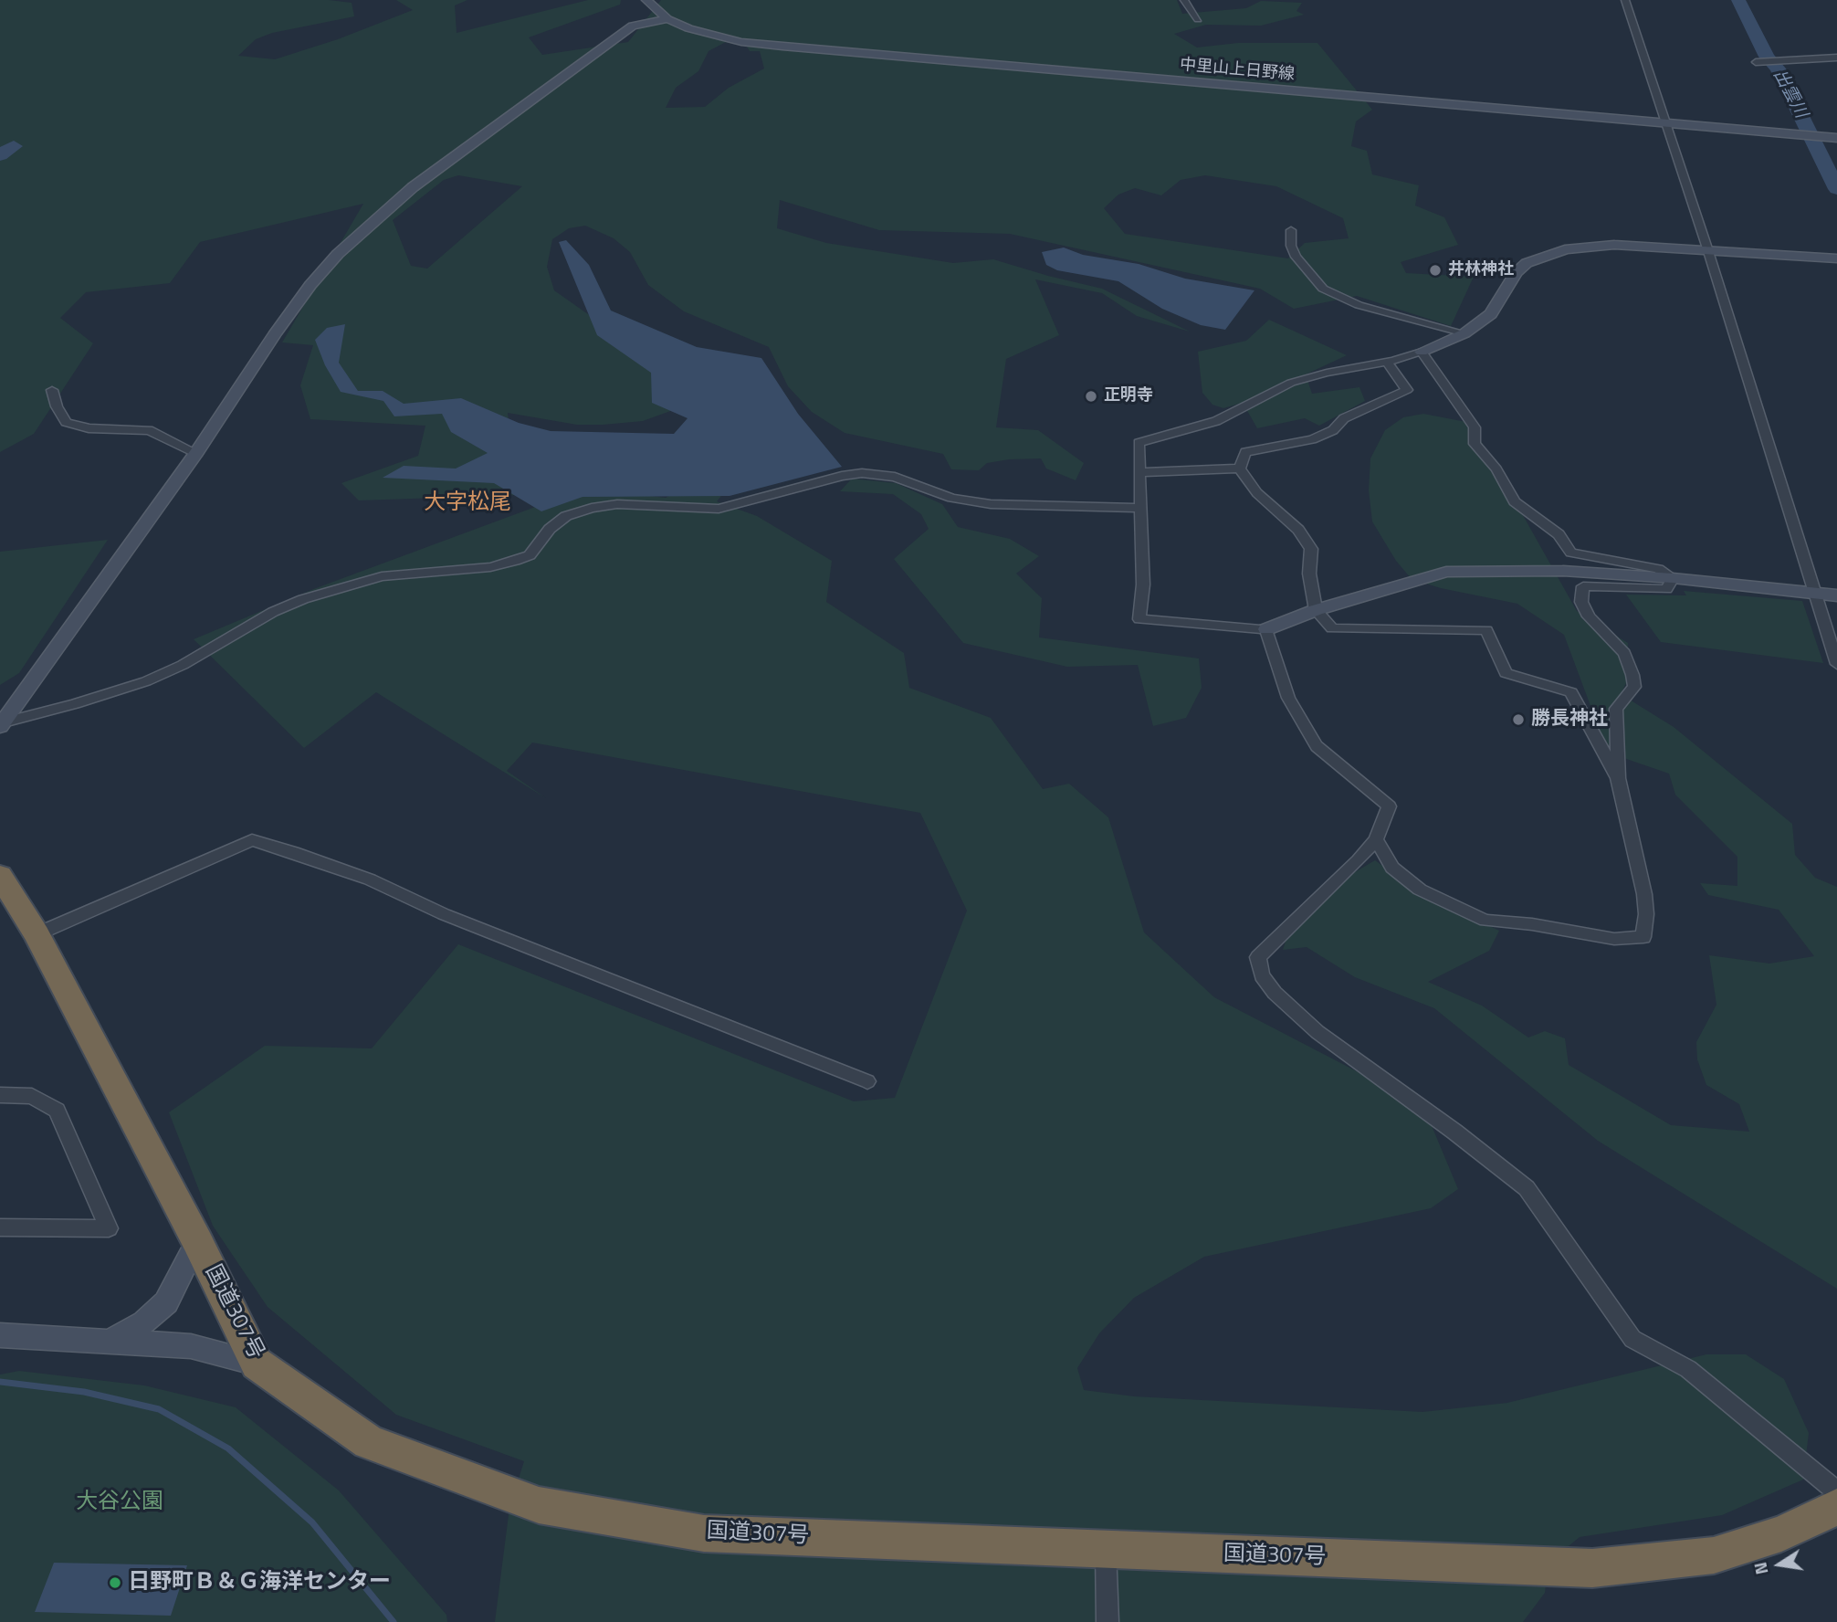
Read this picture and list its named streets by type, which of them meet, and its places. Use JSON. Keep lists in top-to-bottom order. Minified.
{"streets":{"highway":["国道307号"],"street":["中里山上日野線"]},"districts":["大字松尾"],"water":["出雲川"],"parks":["大谷公園"],"places":["井林神社","正明寺","勝長神社","日野町Ｂ＆Ｇ海洋センター"],"north":"left"}
